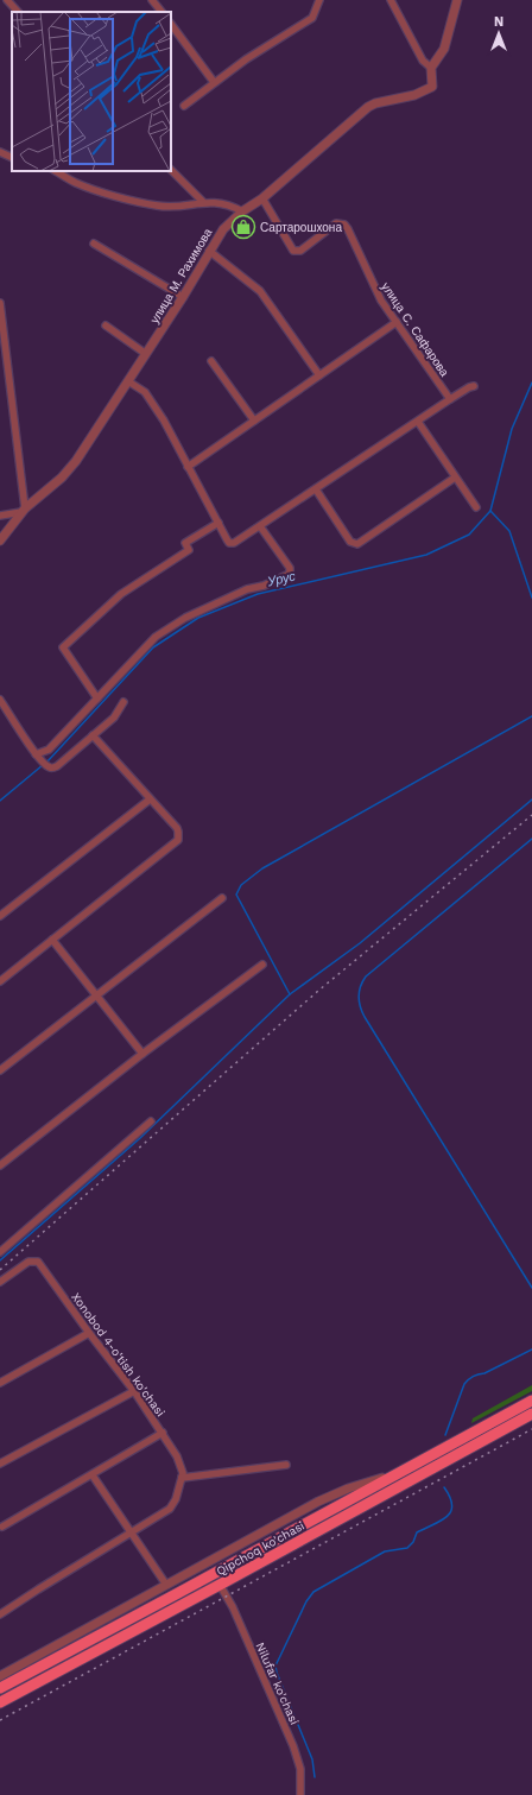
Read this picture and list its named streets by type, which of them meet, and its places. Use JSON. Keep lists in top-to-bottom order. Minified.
{"streets":{"main road":["Qipchoq ko'chasi"],"street":["улица М. Рахимова","улица С. Сафарова","Xonobod 4-o'tish ko'chasi","Nilufar ko'chasi"]},"crossings":[["улица М. Рахимова","улица С. Сафарова"],["Qipchoq ko'chasi","Nilufar ko'chasi"]],"water":["Урус"],"places":{"shop":["Сартарошхона"]},"north":"top"}
